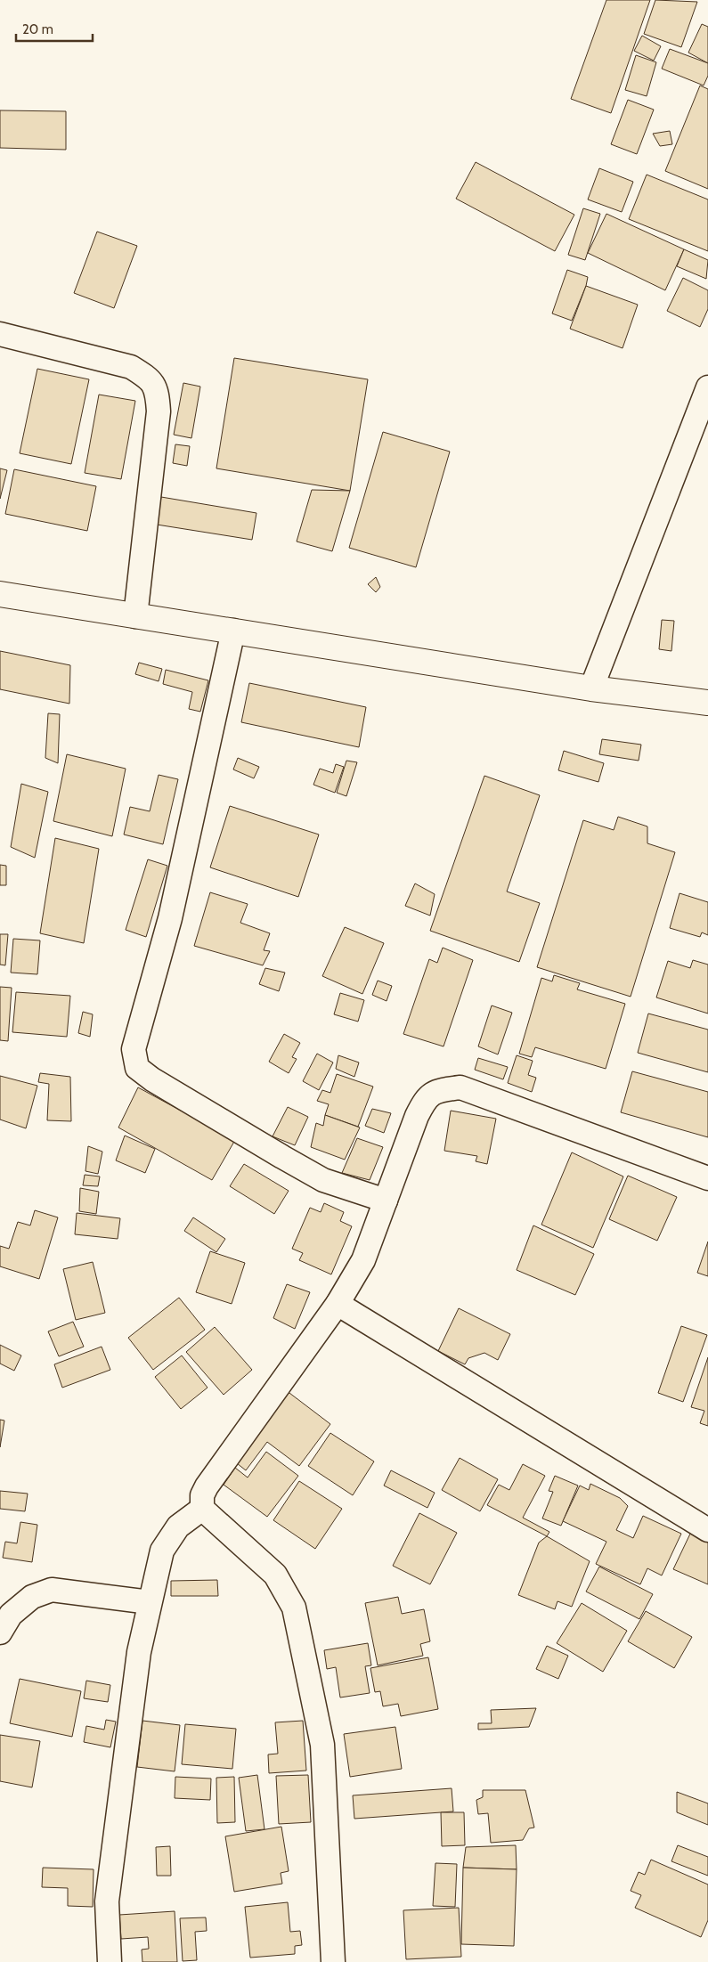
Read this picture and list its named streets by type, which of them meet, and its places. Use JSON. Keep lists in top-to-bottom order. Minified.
{"scale_bar":"20 m"}
